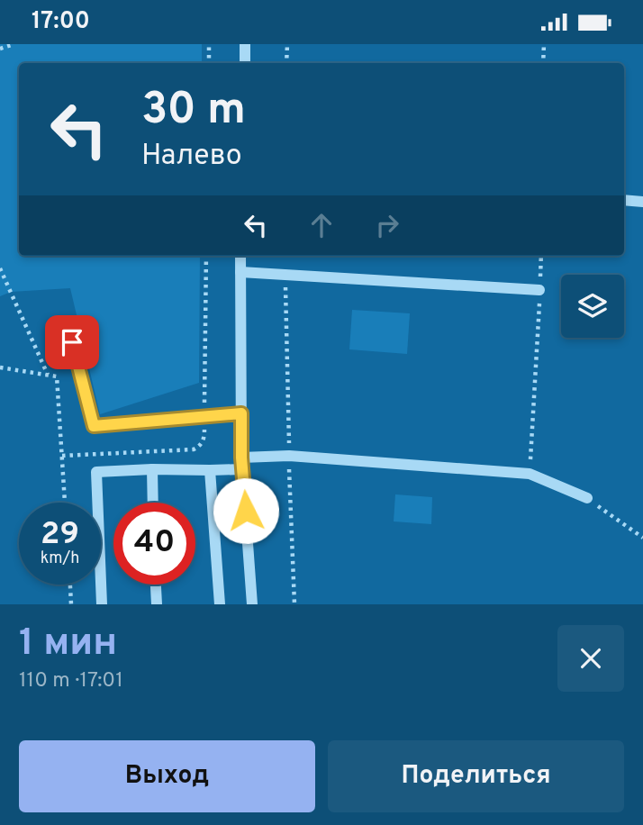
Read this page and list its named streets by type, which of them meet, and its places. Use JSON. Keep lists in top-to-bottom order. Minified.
{"page":{"status":"17:00","turn":["30 m","Налево"],"speed":"29 km/h","limit":"40","heading":["1 мин","110 m · 17:01"],"buttons":["Выход","Поделиться"]}}
